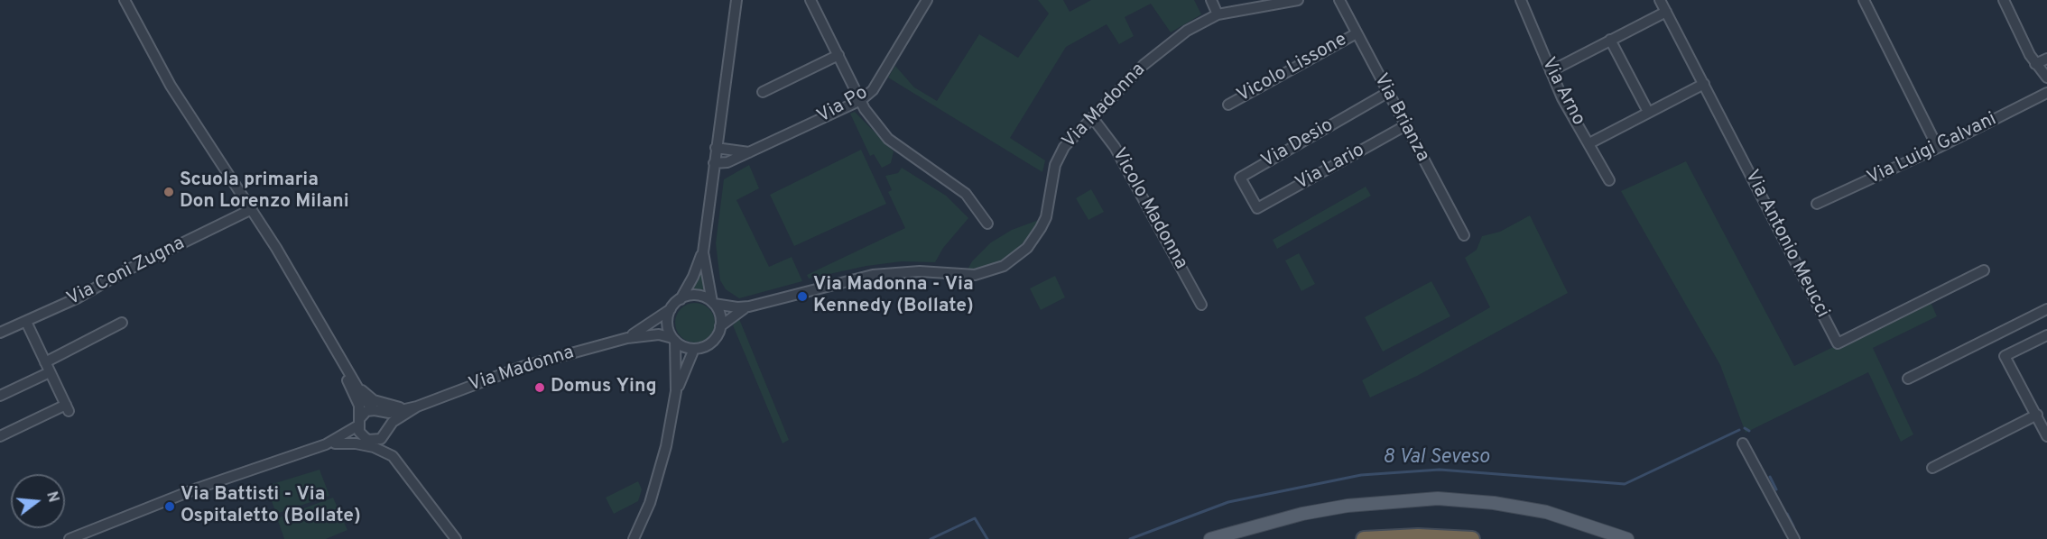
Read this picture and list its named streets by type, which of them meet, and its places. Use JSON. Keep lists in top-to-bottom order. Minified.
{"streets":{"street":["Vicolo Lissone","Via Arno","Via Po","Via Madonna","Via Brianza","Via Desio","Via Luigi Galvani","Via Lario","Vicolo Madonna","Via Antonio Meucci","Via Coni Zugna"]},"crossings":[["Vicolo Lissone","Via Brianza"],["Via Madonna","Vicolo Madonna"],["Via Brianza","Via Desio"],["Via Brianza","Via Lario"],["Via Desio","Via Lario"]],"water":["8 Val Seveso"],"places":["Scuola primaria Don Lorenzo Milani","Via Madonna - Via Kennedy (Bollate)","Domus Ying","Via Battisti - Via Ospitaletto (Bollate)"],"north":"right"}
